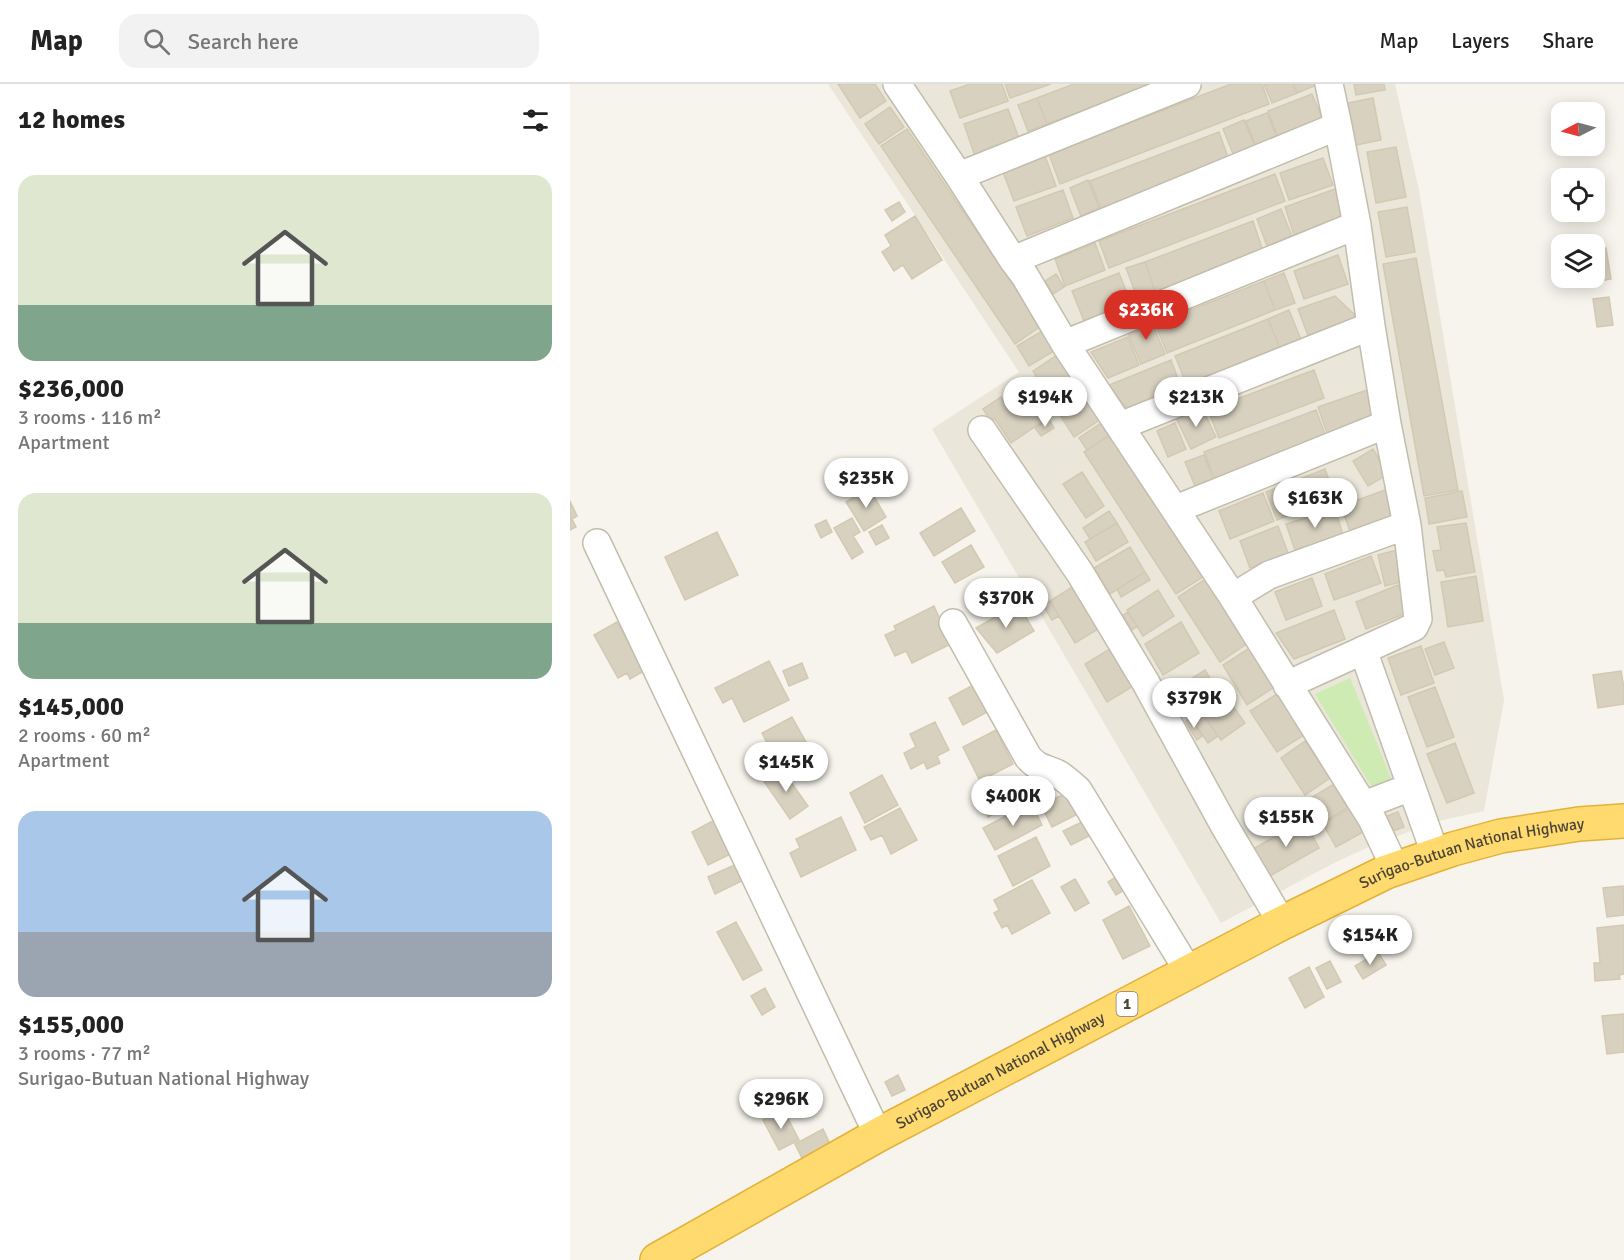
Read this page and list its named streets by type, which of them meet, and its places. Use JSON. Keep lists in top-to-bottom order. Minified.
{"streets":{"highway":["Surigao-Butuan National Highway","1"]},"north":"left","page":{"header":"Map","search":"Search here","nav":["Map","Layers","Share"],"heading":"12 homes","list":[{"name":"$236,000","note":"3 rooms · 116 m² · Apartment"},{"name":"$145,000","note":"2 rooms · 60 m² · Apartment"},{"name":"$155,000","note":"3 rooms · 77 m² · Surigao-Butuan National Highway"}],"price":["$236K","$194K","$213K","$235K","$163K","$370K","$379K","$145K","$400K","$155K","$154K","$296K"]}}
